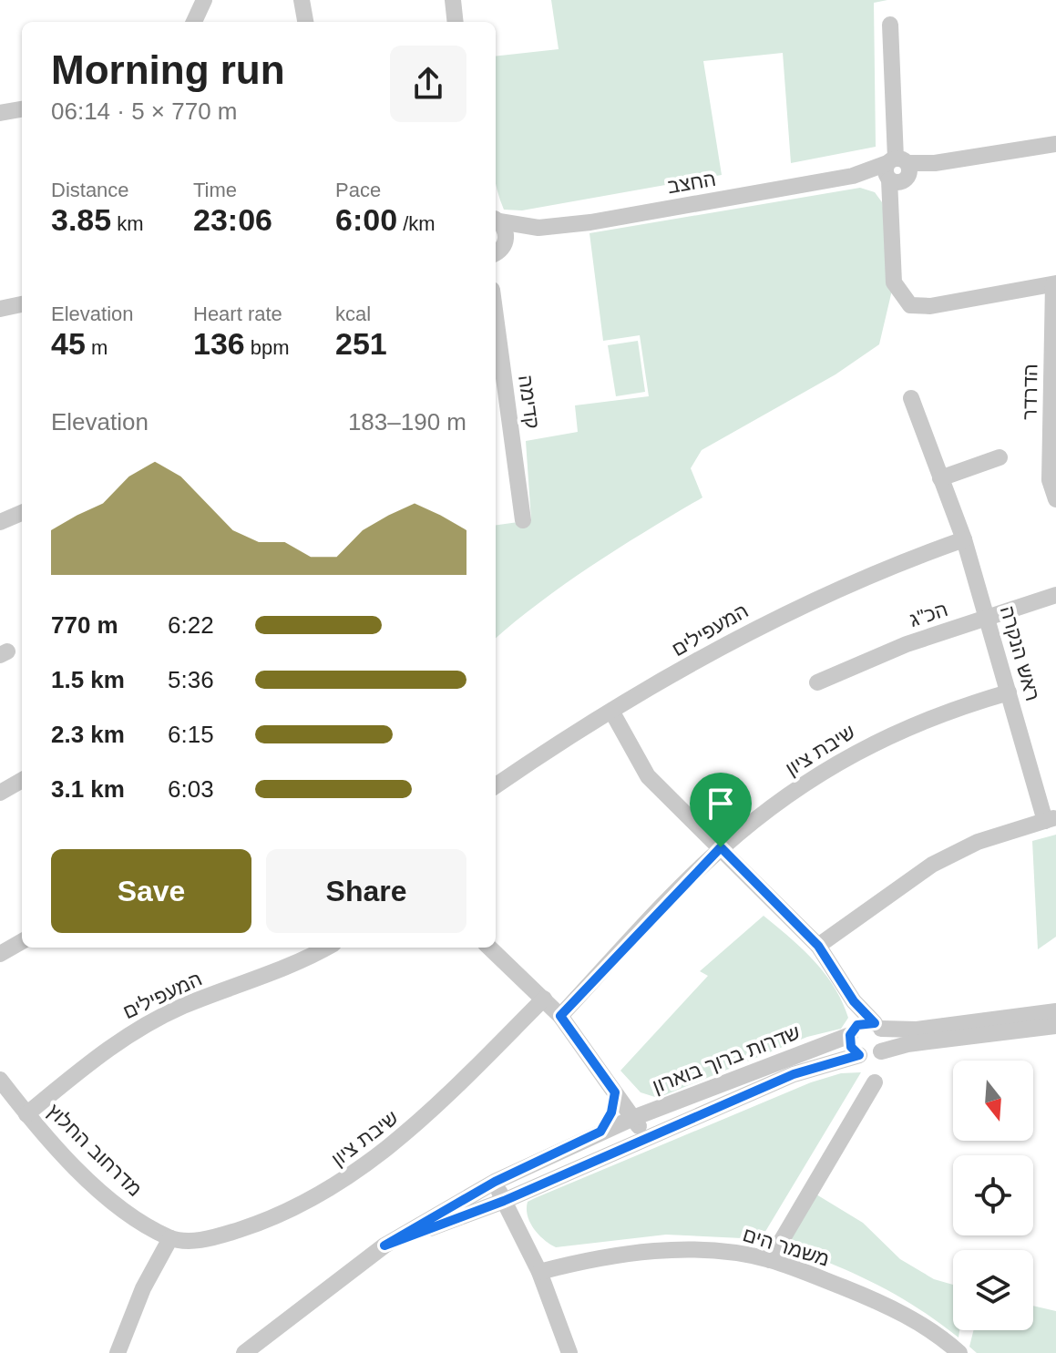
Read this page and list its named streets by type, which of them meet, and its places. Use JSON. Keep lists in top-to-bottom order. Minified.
{"streets":{"street":["החצב","הדרדר","קדימה","הכ\"ג","המעפילים","ראש הנקרה","שיבת ציון","שדרות ברוך בוארון","מדרחוב החלוץ","משמר הים"]},"crossings":[["הכ\"ג","ראש הנקרה"],["המעפילים","ראש הנקרה"],["המעפילים","מדרחוב החלוץ"],["ראש הנקרה","שיבת ציון"],["שיבת ציון","מדרחוב החלוץ"]],"north":"bottom","page":{"heading":["Morning run","06:14 · 5 × 770 m"],"stats":[["Distance","3.85 km"],["Time","23:06"],["Pace","6:00 /km"],["Elevation","45 m"],["Heart rate","136 bpm"],["kcal","251"]],"chart":["Elevation","183–190 m"],"list":[{"name":"770 m","note":"6:22"},{"name":"1.5 km","note":"5:36"},{"name":"2.3 km","note":"6:15"},{"name":"3.1 km","note":"6:03"}],"buttons":["Save","Share"]}}
